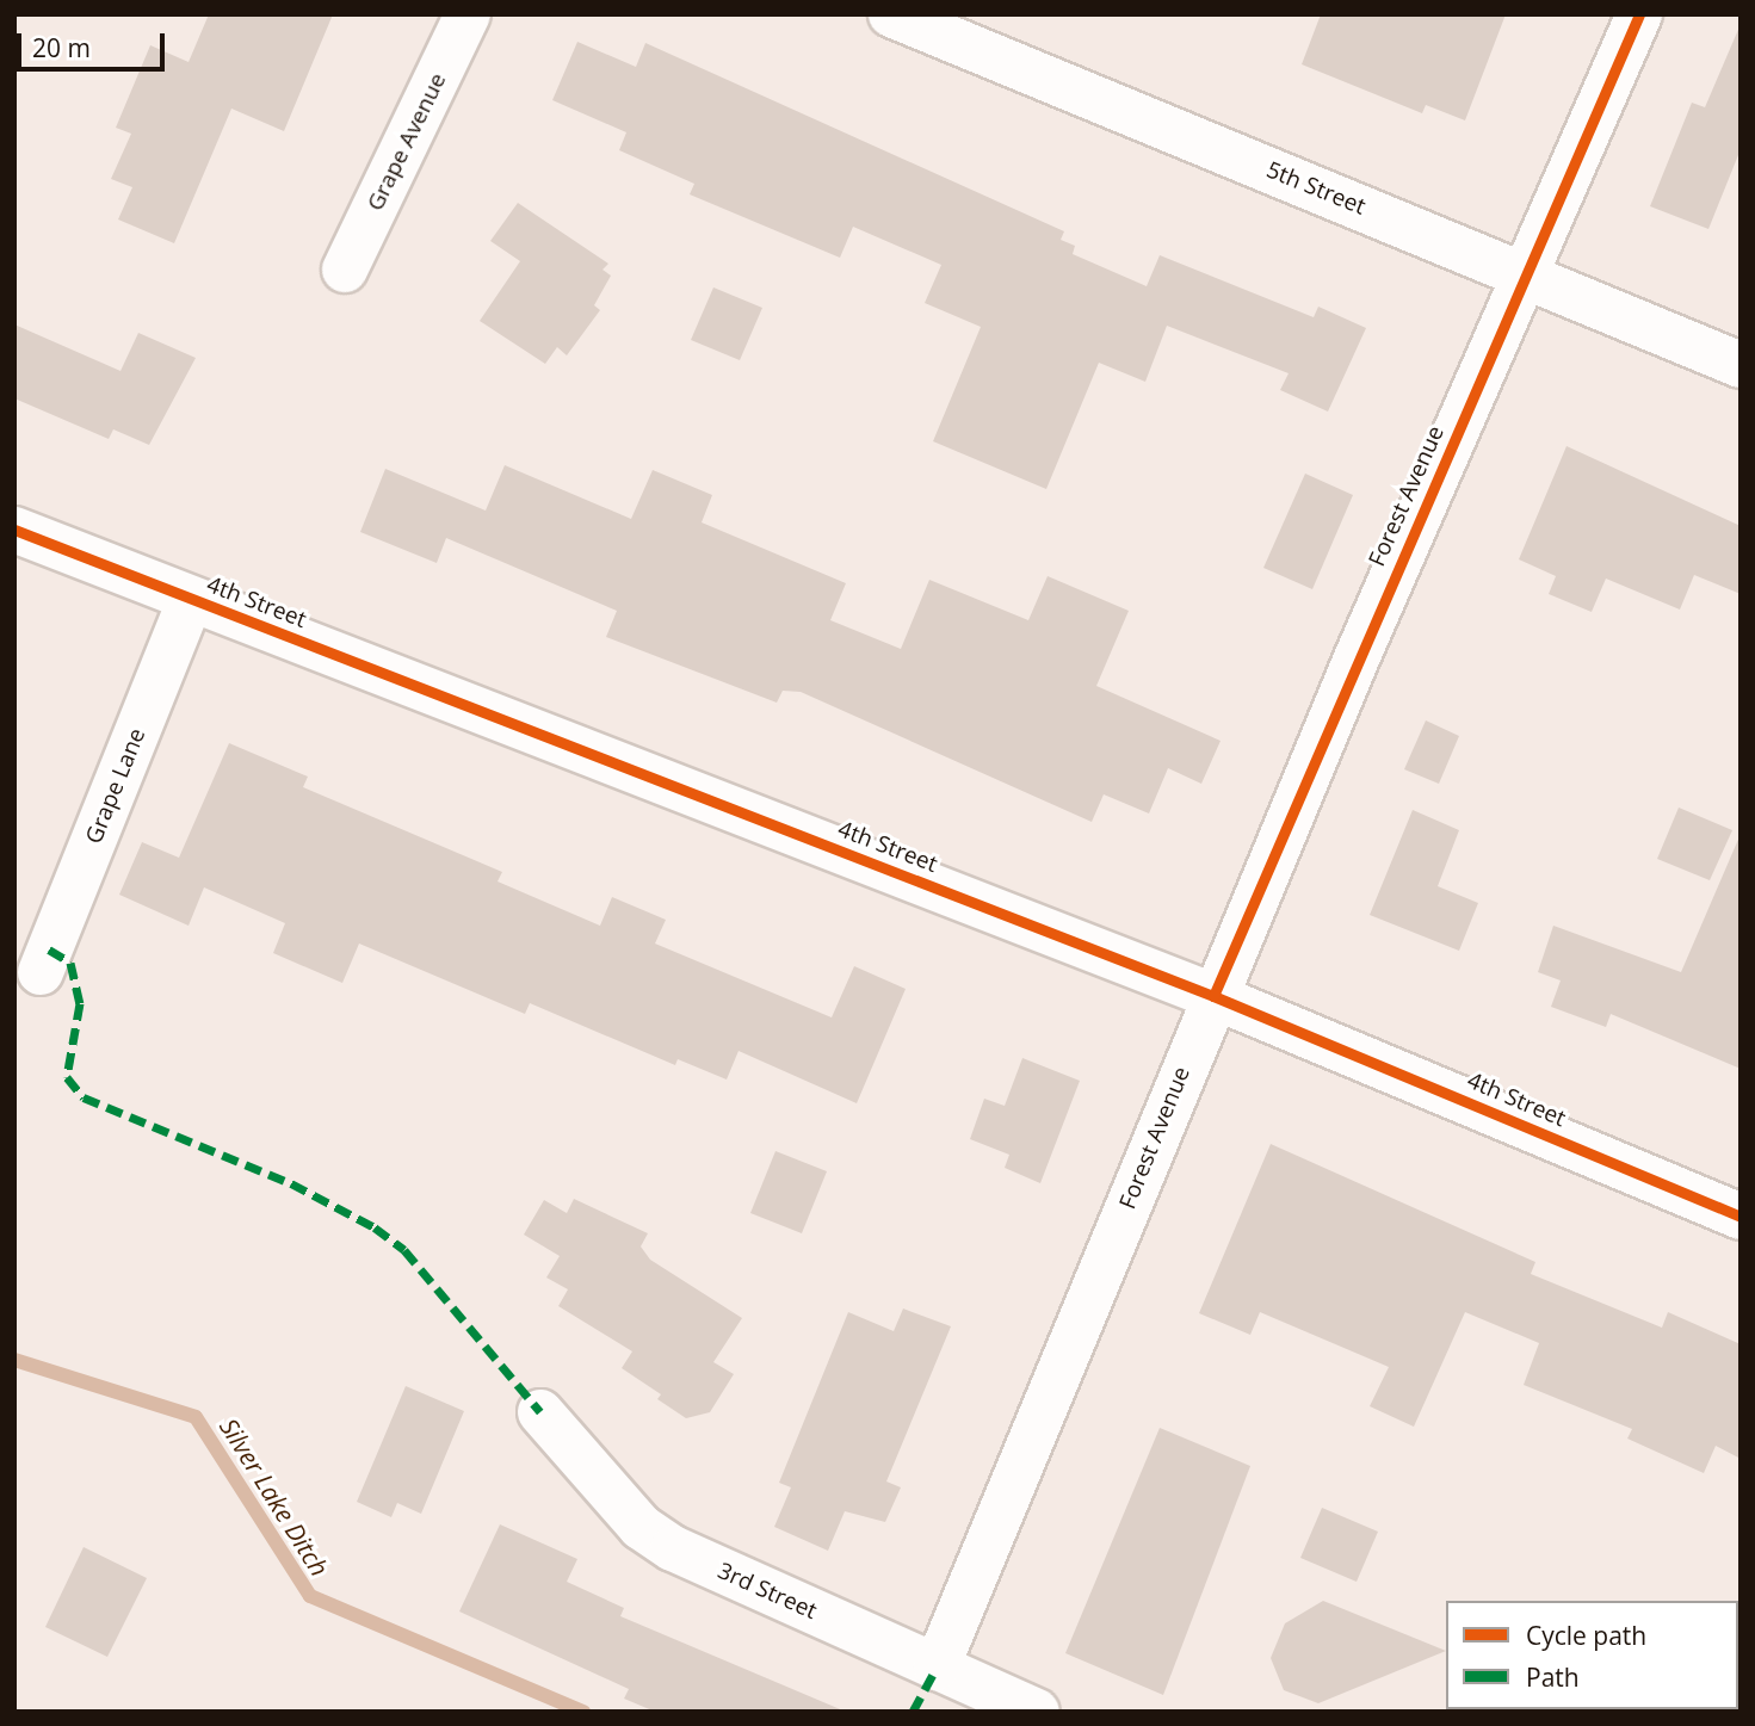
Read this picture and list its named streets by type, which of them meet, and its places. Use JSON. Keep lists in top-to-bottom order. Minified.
{"streets":{"street":["Grape Avenue","5th Street","Forest Avenue","4th Street","Grape Lane","3rd Street"]},"crossings":[["5th Street","Forest Avenue"],["Forest Avenue","4th Street"],["Forest Avenue","3rd Street"],["4th Street","Grape Lane"]],"water":["Silver Lake Ditch"],"legend":["Cycle path","Path"],"scale_bar":"20 m"}
